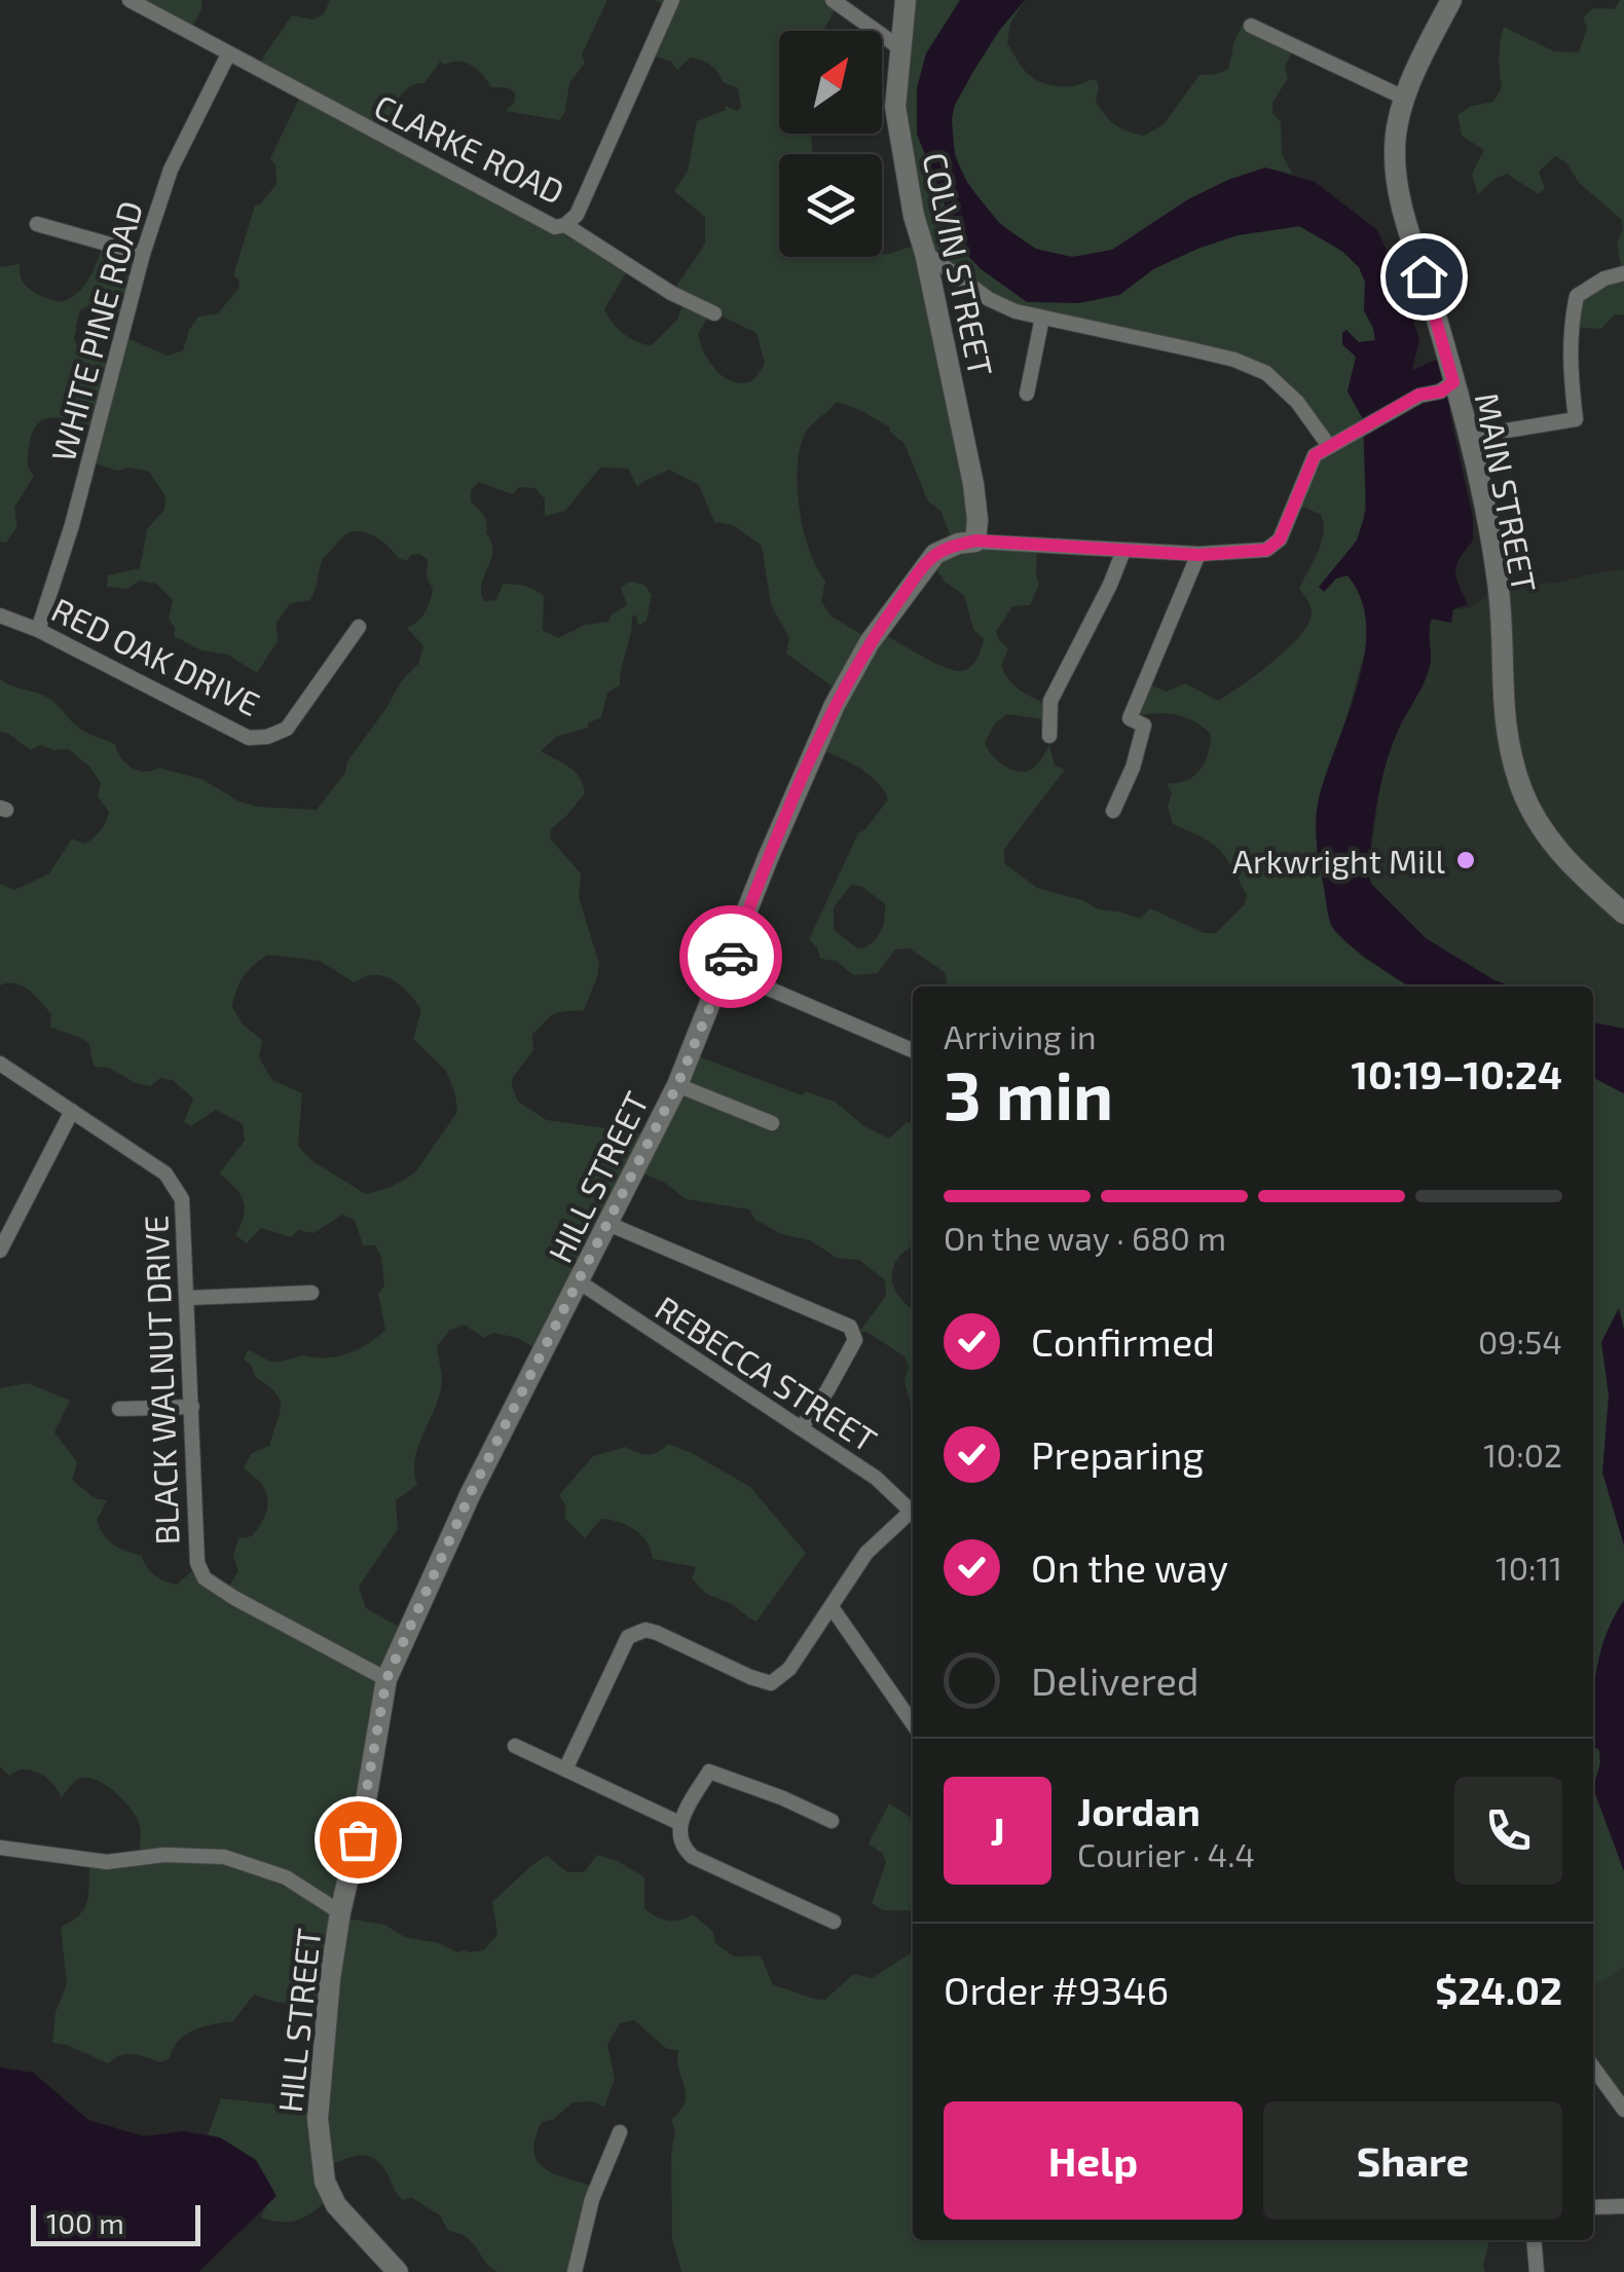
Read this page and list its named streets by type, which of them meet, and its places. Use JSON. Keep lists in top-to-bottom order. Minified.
{"streets":{"street":["CLARKE ROAD","COLVIN STREET","WHITE PINE ROAD","MAIN STREET","RED OAK DRIVE","HILL STREET","REBECCA STREET","BLACK WALNUT DRIVE"]},"crossings":[["CLARKE ROAD","WHITE PINE ROAD"],["COLVIN STREET","HILL STREET"],["WHITE PINE ROAD","RED OAK DRIVE"],["HILL STREET","REBECCA STREET"],["HILL STREET","BLACK WALNUT DRIVE"]],"places":["Arkwright Mill"],"scale_bar":"100 m","north":"top right","page":{"heading":["3 min","Arriving in","10:19–10:24"],"panel":["Jordan","Courier · 4.4","Order #9346","$24.02"],"bar":"On the way · 680 m","list":[["Confirmed","09:54"],["Preparing","10:02"],["On the way","10:11"],"Delivered"],"round":"J","buttons":["Help","Share"],"scale":"100 m"}}
